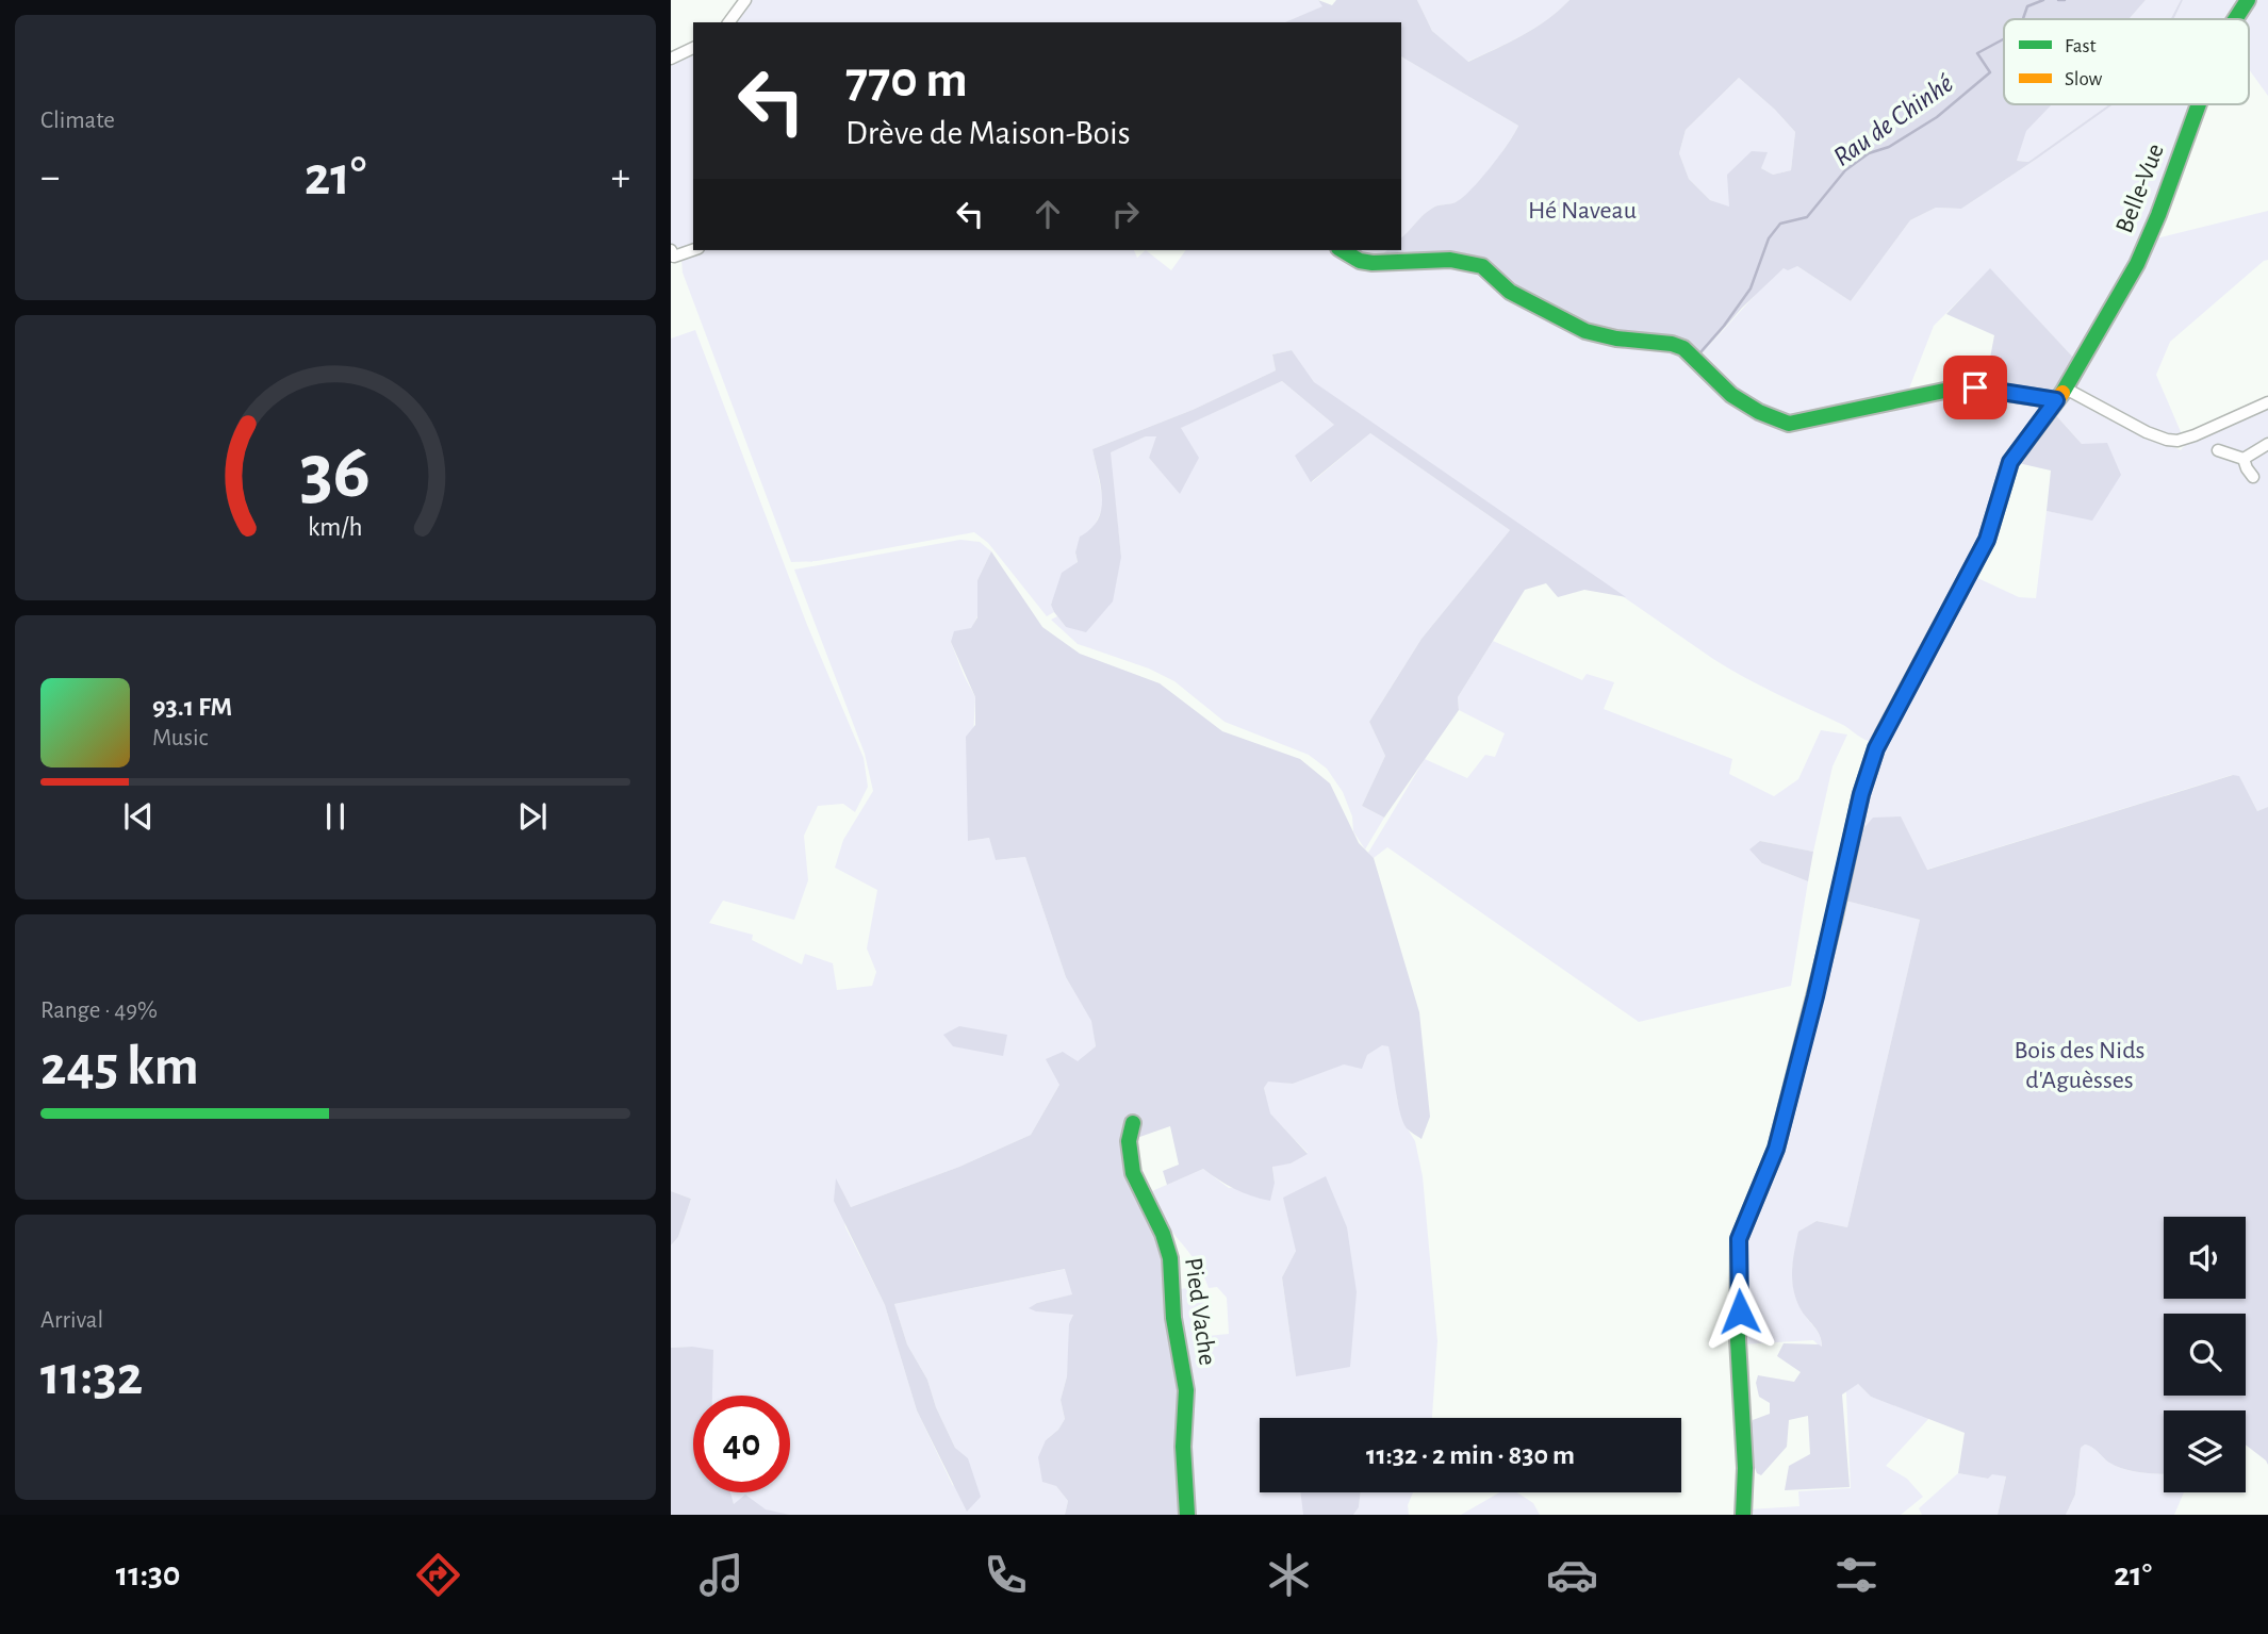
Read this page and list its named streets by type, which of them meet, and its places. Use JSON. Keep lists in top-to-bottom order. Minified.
{"streets":{"street":["Belle-Vue","Pied Vache"]},"water":["Rau de Chinhé"],"parks":["Hé Naveau","Bois des Nids d'Aguèsses"],"legend":["Fast","Slow"],"page":{"tile":["Climate",["Range · 49%","245 km"],["Arrival","11:32"]],"turn":["770 m","Drève de Maison-Bois"],"heat":["−","21°","+"],"song":["93.1 FM","Music"],"limit":"40","trip":"11:32 · 2 min · 830 m","tabs":["11:30","21°"],"gauge":["36","km/h"]}}
